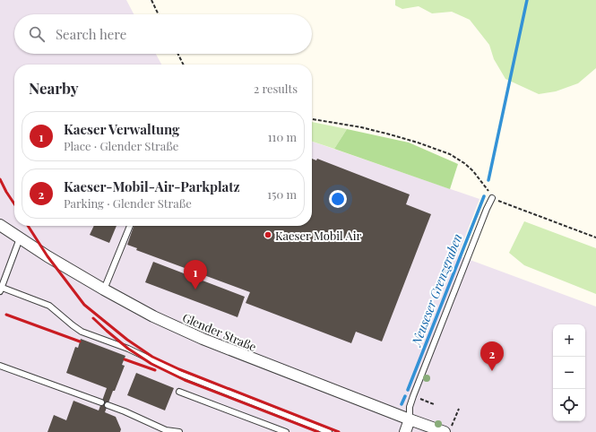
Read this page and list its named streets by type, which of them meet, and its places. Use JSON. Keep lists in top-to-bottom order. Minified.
{"streets":{"street":["Glender Straße"]},"water":["Neuseser Grenzgraben"],"places":["Kaeser Mobil Air"],"page":{"search":"Search here","heading":["Nearby","2 results"],"list":[{"mark":"1","name":"Kaeser Verwaltung","note":"Place · Glender Straße","value":"110 m"},{"mark":"2","name":"Kaeser-Mobil-Air-Parkplatz","note":"Parking · Glender Straße","value":"150 m"}],"pins":["1","2"],"map_buttons":["+","−"]}}
